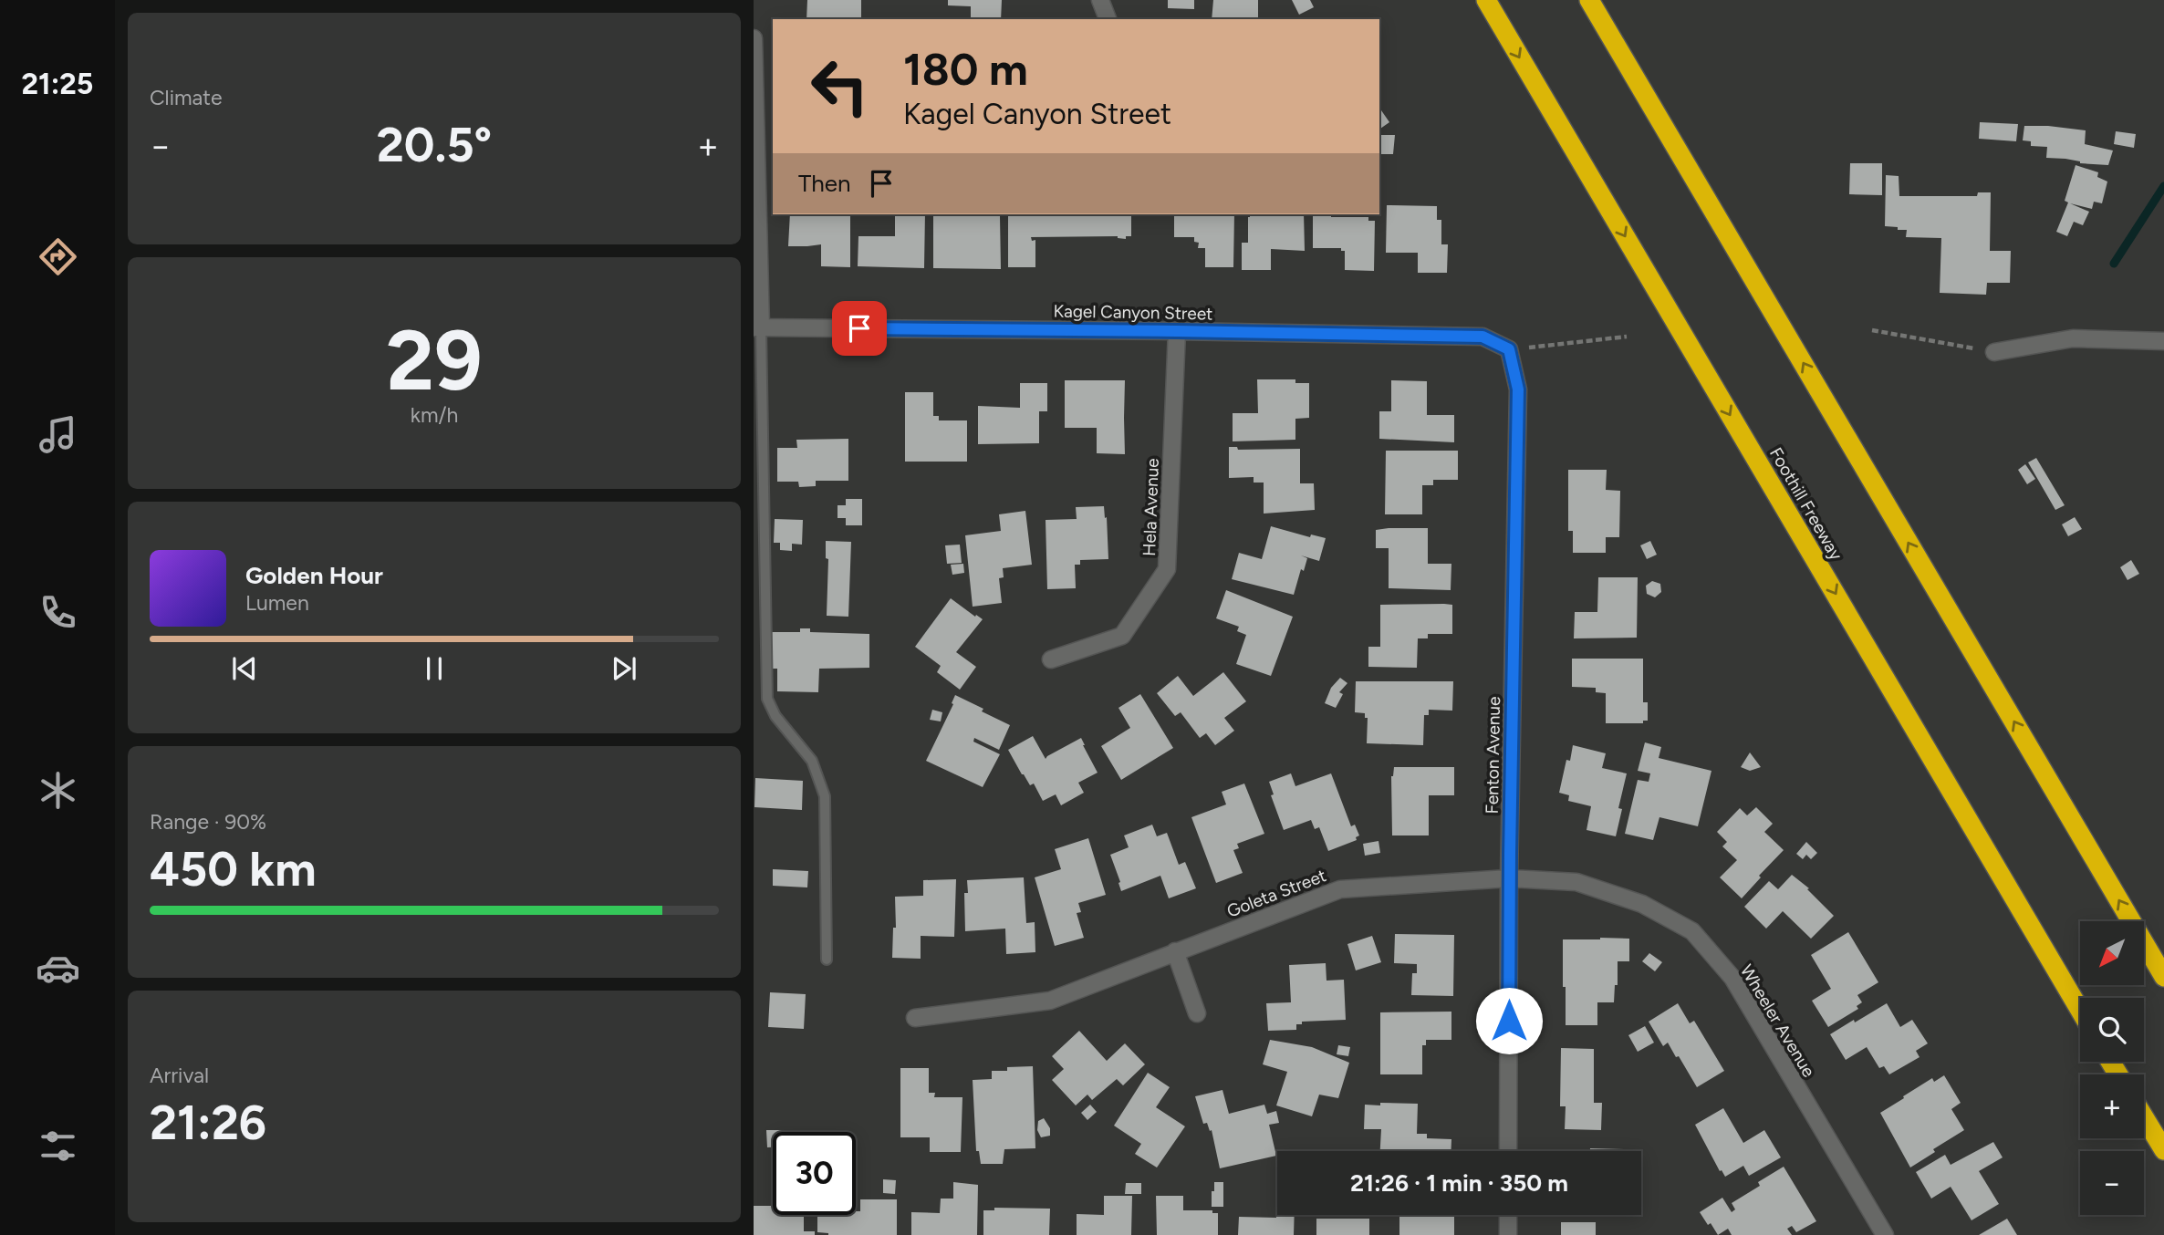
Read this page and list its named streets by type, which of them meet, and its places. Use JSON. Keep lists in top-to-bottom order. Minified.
{"streets":{"highway":["Foothill Freeway"],"street":["Kagel Canyon Street","Hela Avenue","Fenton Avenue","Goleta Street","Wheeler Avenue"]},"crossings":[["Kagel Canyon Street","Hela Avenue"],["Kagel Canyon Street","Fenton Avenue"],["Fenton Avenue","Goleta Street"],["Fenton Avenue","Wheeler Avenue"],["Goleta Street","Wheeler Avenue"]],"north":"bottom left","page":{"tabs":"21:25","tile":["Climate",["29","km/h"],["Range · 90%","450 km"],["Arrival","21:26"]],"turn":["180 m","Kagel Canyon Street"],"heat":["−","20.5°","+"],"then":"Then","song":["Golden Hour","Lumen"],"map_buttons":["+","−"],"limit":"30","trip":"21:26 · 1 min · 350 m"}}
